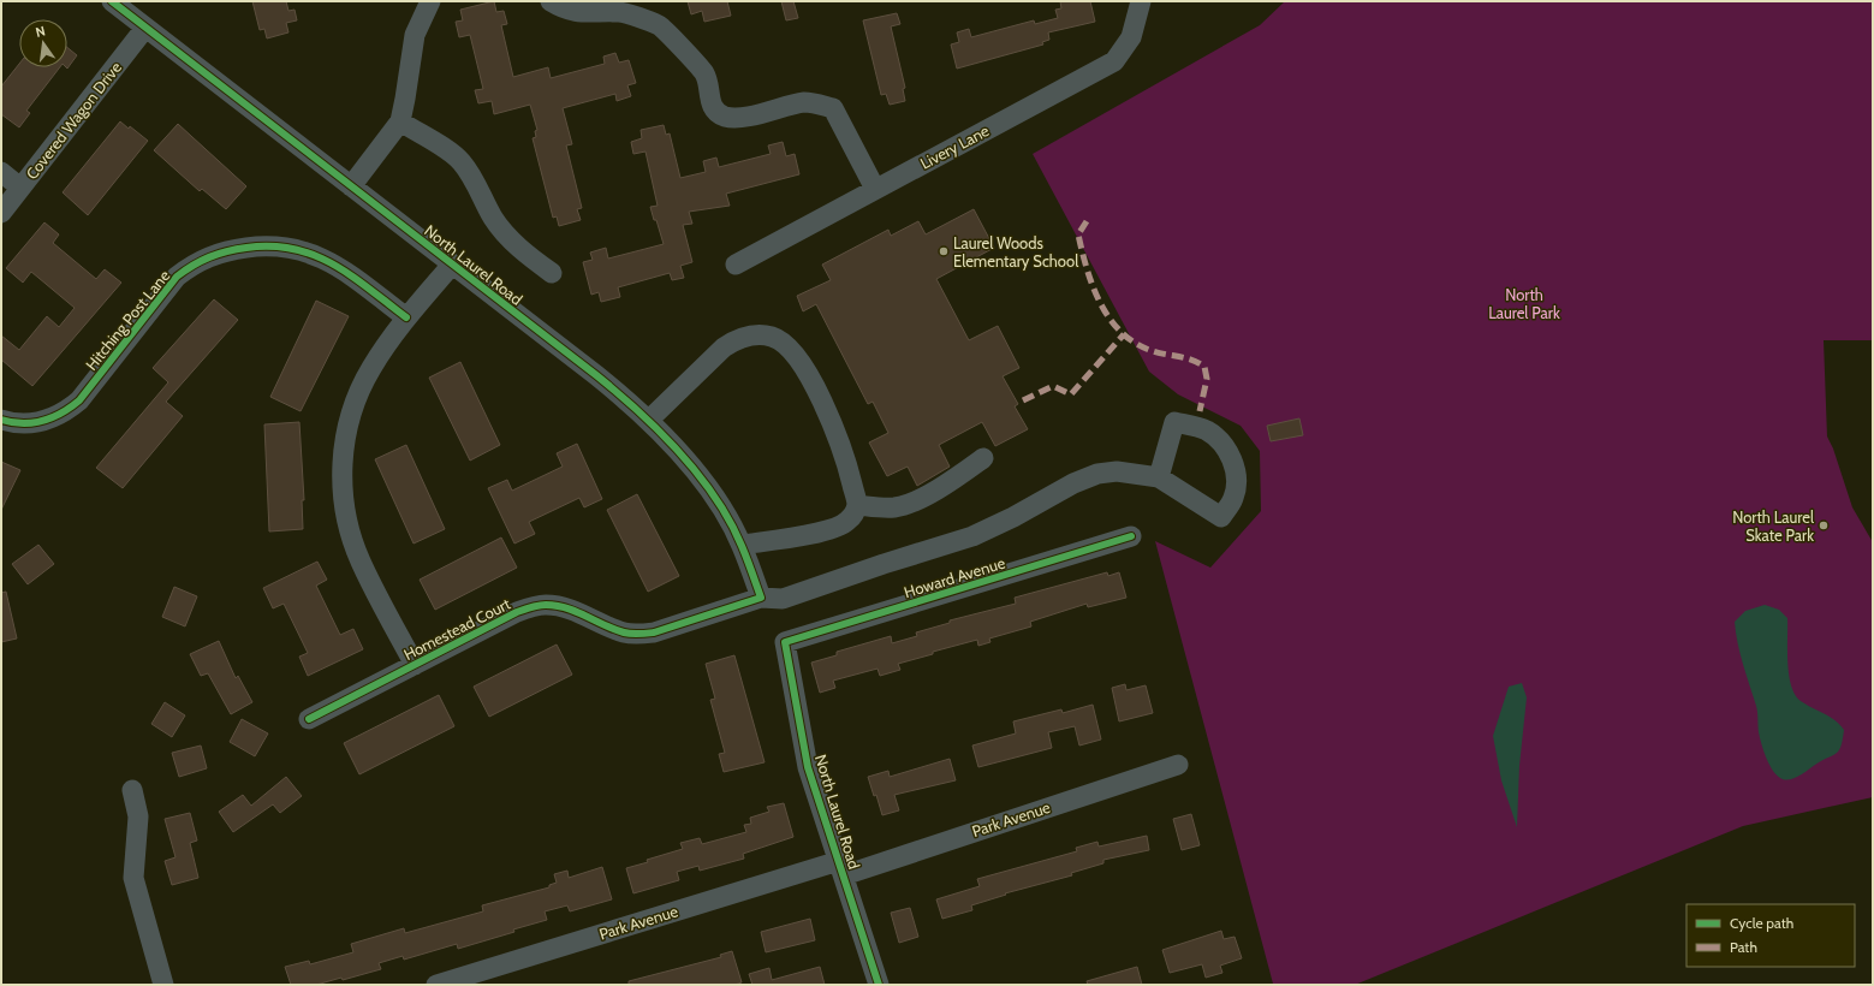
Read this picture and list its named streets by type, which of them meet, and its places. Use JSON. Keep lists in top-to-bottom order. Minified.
{"streets":{"street":["Covered Wagon Drive","Livery Lane","North Laurel Road","Hitching Post Lane","Howard Avenue","Homestead Court","Park Avenue"]},"crossings":[["Covered Wagon Drive","North Laurel Road"],["North Laurel Road","Howard Avenue"],["North Laurel Road","Homestead Court"],["North Laurel Road","Park Avenue"]],"parks":["North Laurel Park"],"places":["Laurel Woods Elementary School","North Laurel Skate Park"],"legend":["Cycle path","Path"],"north":"top"}
